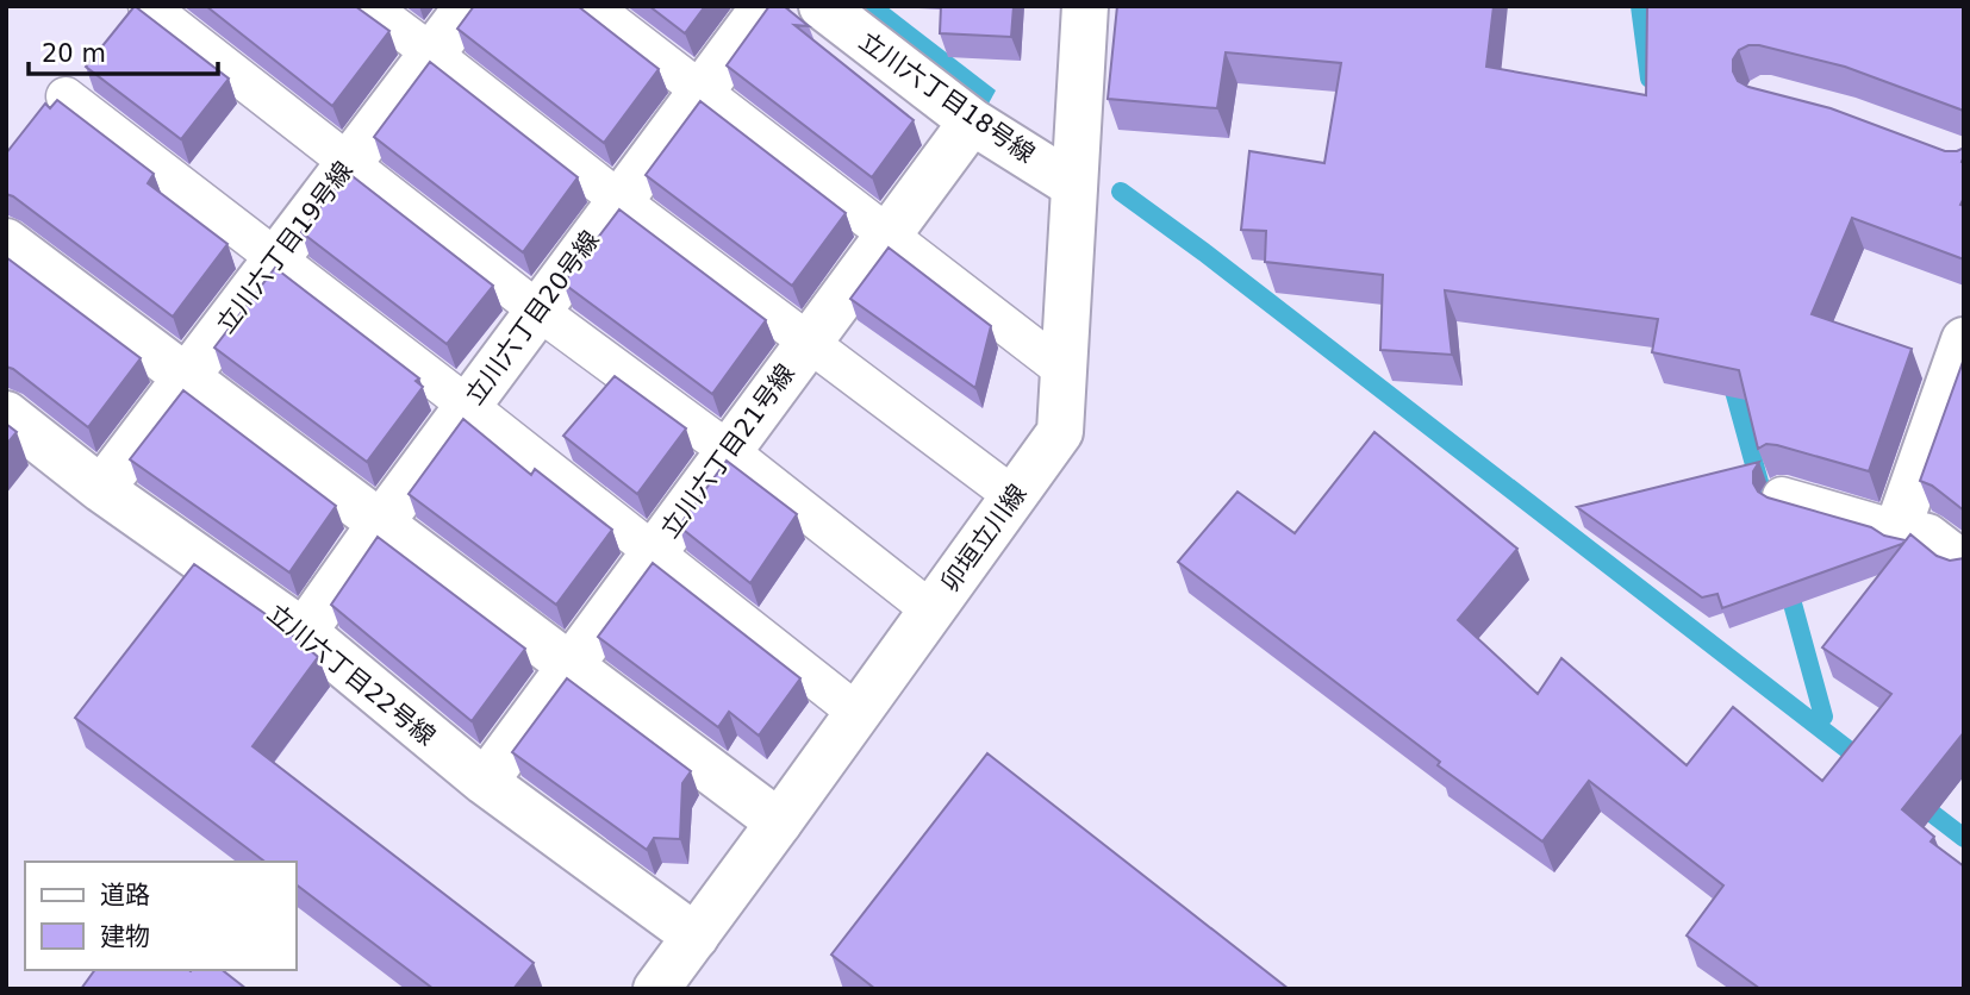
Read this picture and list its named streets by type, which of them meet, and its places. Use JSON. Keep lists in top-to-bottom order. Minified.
{"streets":{"street":["立川六丁目18号線","立川六丁目19号線","立川六丁目20号線","立川六丁目21号線","卯垣立川線","立川六丁目22号線"]},"crossings":[["立川六丁目18号線","立川六丁目21号線"],["立川六丁目18号線","卯垣立川線"],["立川六丁目19号線","立川六丁目22号線"],["立川六丁目20号線","立川六丁目22号線"],["立川六丁目21号線","立川六丁目22号線"],["卯垣立川線","立川六丁目22号線"]],"legend":["道路","建物"],"scale_bar":"20 m"}
